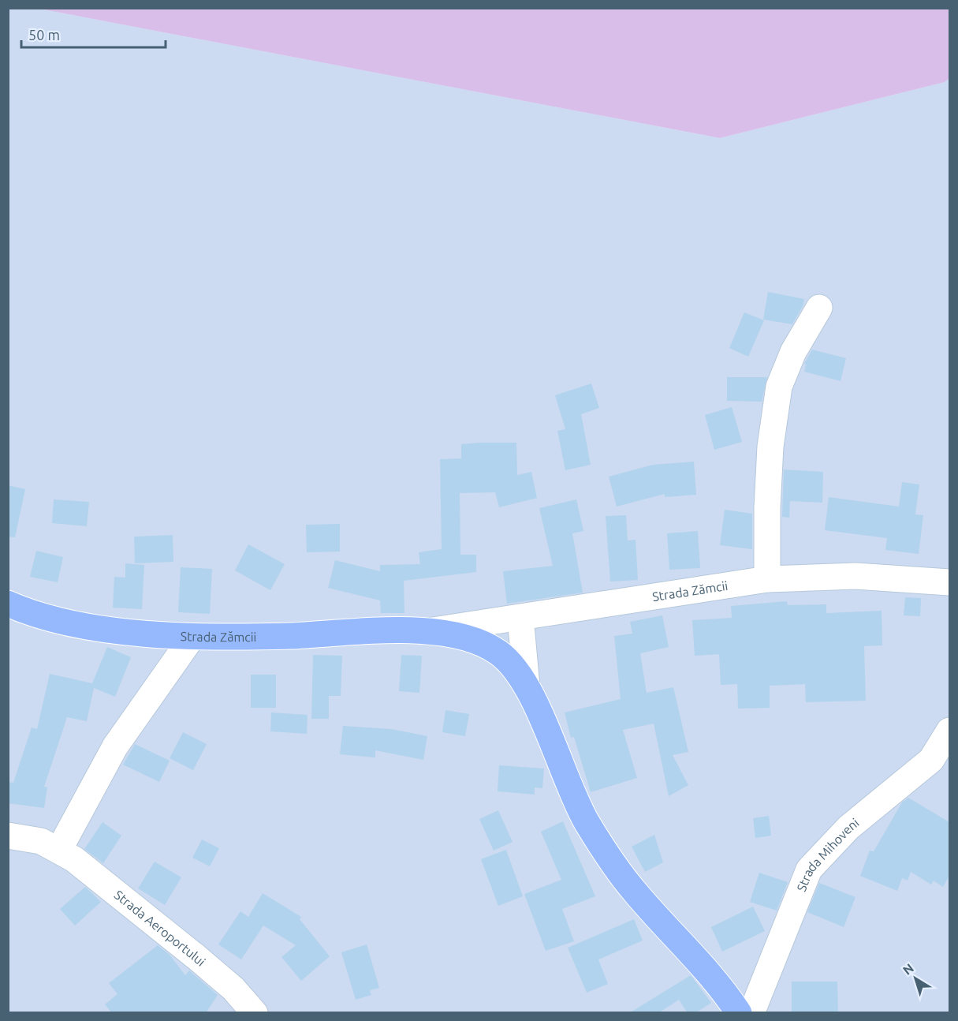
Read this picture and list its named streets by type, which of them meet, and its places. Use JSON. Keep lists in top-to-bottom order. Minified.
{"streets":{"main road":["Strada Zămcii"],"street":["Strada Mihoveni","Strada Aeroportului"]},"scale_bar":"50 m","north":"top left"}
